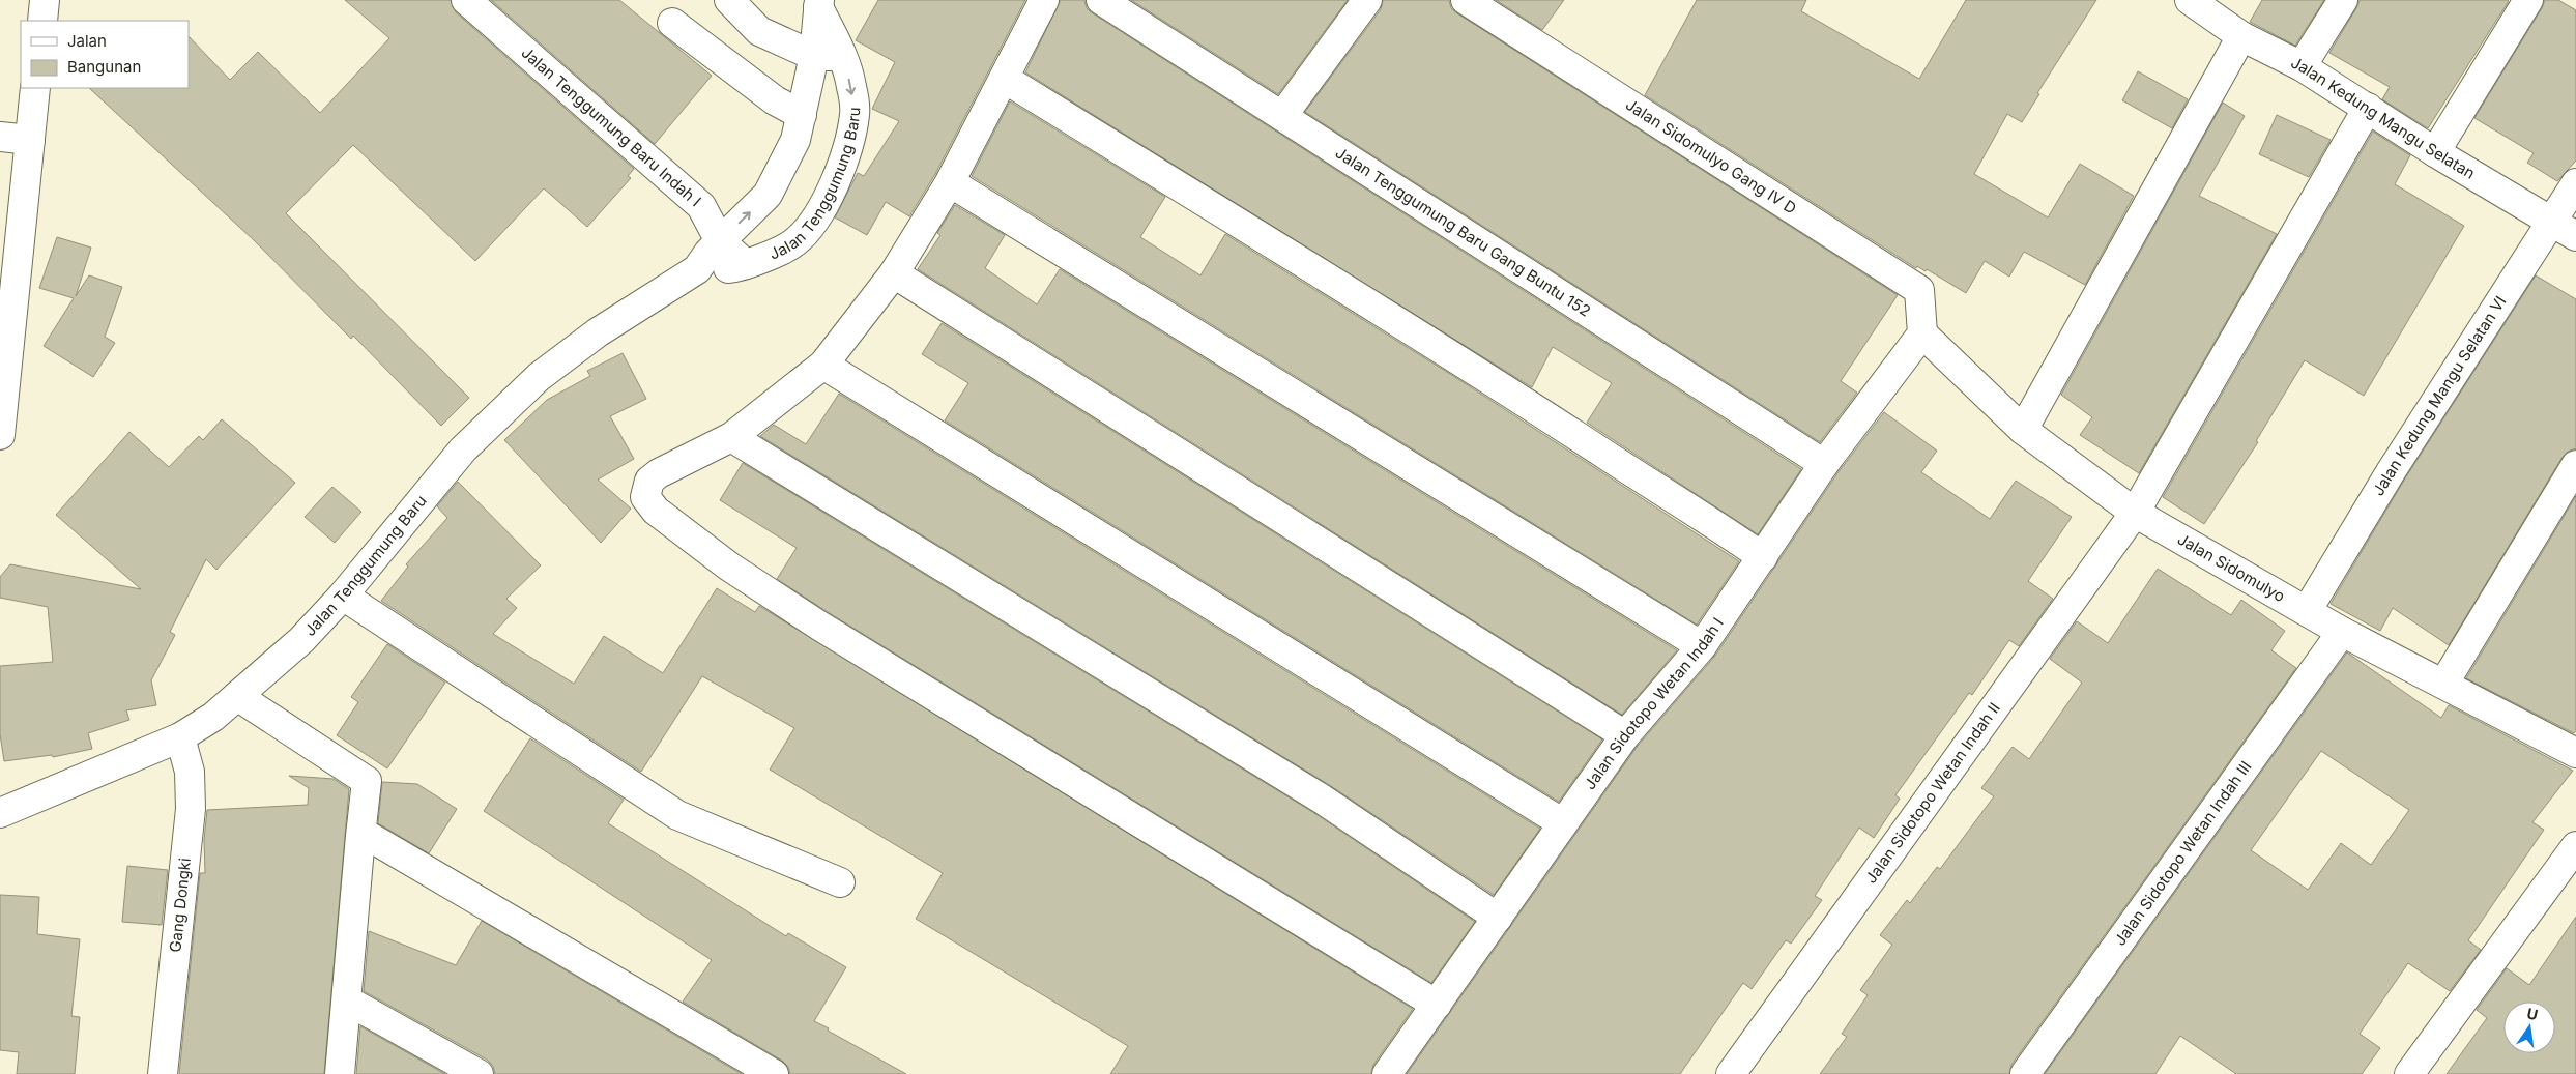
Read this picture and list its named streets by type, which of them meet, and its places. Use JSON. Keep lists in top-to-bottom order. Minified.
{"streets":{"street":["Jalan Kedung Mangu Selatan","Jalan Tenggumung Baru Indah I","Jalan Sidomulyo Gang IV D","Jalan Tenggumung Baru","Jalan Tenggumung Baru Gang Buntu 152","Jalan Kedung Mangu Selatan VI","Jalan Sidomulyo","Jalan Sidotopo Wetan Indah I","Jalan Sidotopo Wetan Indah II","Jalan Sidotopo Wetan Indah III","Gang Dongki"]},"crossings":[["Jalan Kedung Mangu Selatan","Jalan Kedung Mangu Selatan VI"],["Jalan Kedung Mangu Selatan","Jalan Sidotopo Wetan Indah II"],["Jalan Tenggumung Baru Indah I","Jalan Tenggumung Baru"],["Jalan Sidomulyo Gang IV D","Jalan Sidomulyo"],["Jalan Sidomulyo Gang IV D","Jalan Sidotopo Wetan Indah I"],["Jalan Tenggumung Baru","Gang Dongki"],["Jalan Tenggumung Baru Gang Buntu 152","Jalan Sidotopo Wetan Indah I"],["Jalan Kedung Mangu Selatan VI","Jalan Sidomulyo"],["Jalan Sidomulyo","Jalan Sidotopo Wetan Indah I"],["Jalan Sidomulyo","Jalan Sidotopo Wetan Indah II"],["Jalan Sidomulyo","Jalan Sidotopo Wetan Indah III"]],"legend":["Jalan","Bangunan"],"north":"top"}
